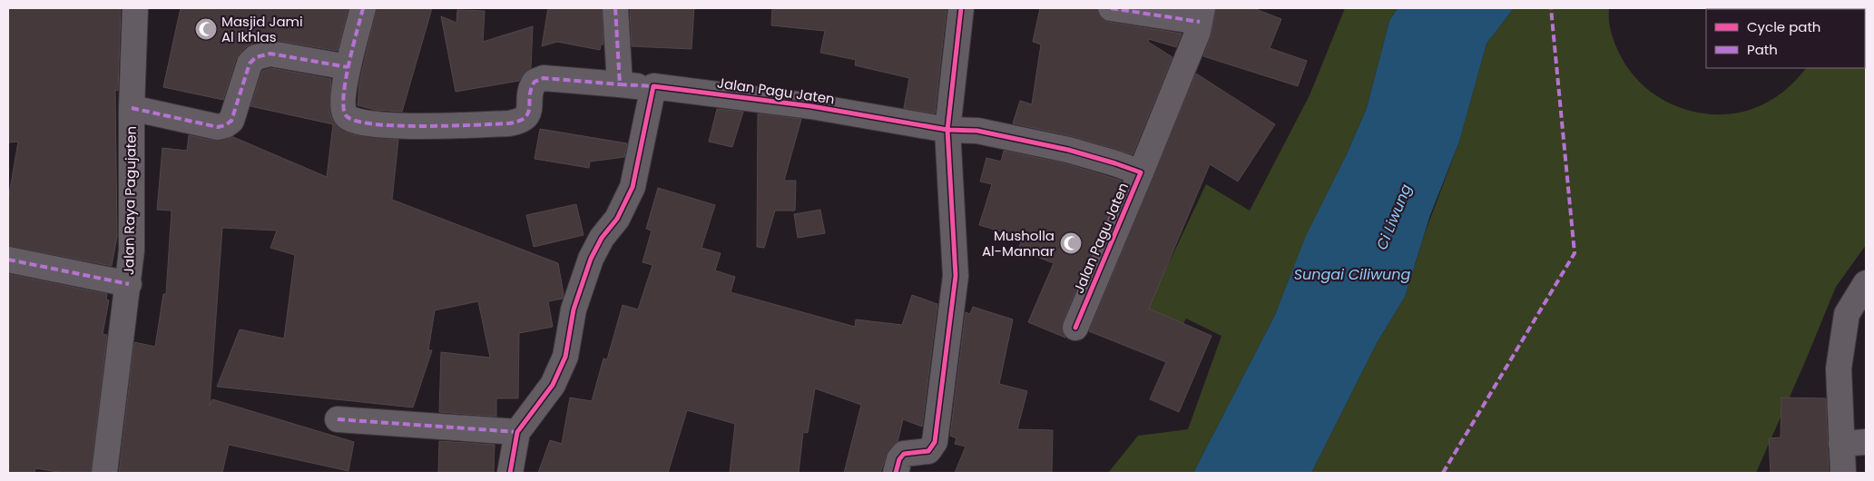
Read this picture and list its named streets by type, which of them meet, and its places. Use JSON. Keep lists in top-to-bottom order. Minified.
{"streets":{"street":["Jalan Pagu Jaten","Jalan Raya Pagujaten"]},"water":["Ci Liwung","Sungai Ciliwung"],"places":{"mosque":["Masjid Jami Al Ikhlas","Musholla Al-Mannar"]},"legend":["Cycle path","Path"]}
